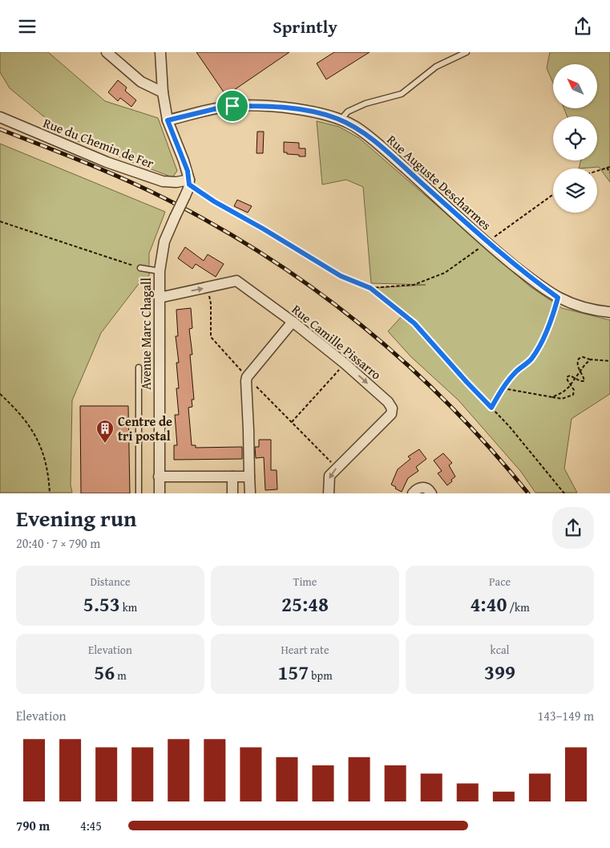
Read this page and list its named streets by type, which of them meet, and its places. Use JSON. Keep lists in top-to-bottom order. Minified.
{"streets":{"street":["Rue du Chemin de Fer","Rue Auguste Descharmes","Avenue Marc Chagall","Rue Camille Pissarro"]},"crossings":[["Rue du Chemin de Fer","Avenue Marc Chagall"],["Avenue Marc Chagall","Rue Camille Pissarro"]],"places":{"building":["Centre de tri postal"]},"north":"top left","page":{"header":"Sprintly","heading":["Evening run","20:40 · 7 × 790 m"],"stats":[["Distance","5.53 km"],["Time","25:48"],["Pace","4:40 /km"],["Elevation","56 m"],["Heart rate","157 bpm"],["kcal","399"]],"chart":["Elevation","143–149 m"],"list":[{"name":"790 m","note":"4:45"}]}}
